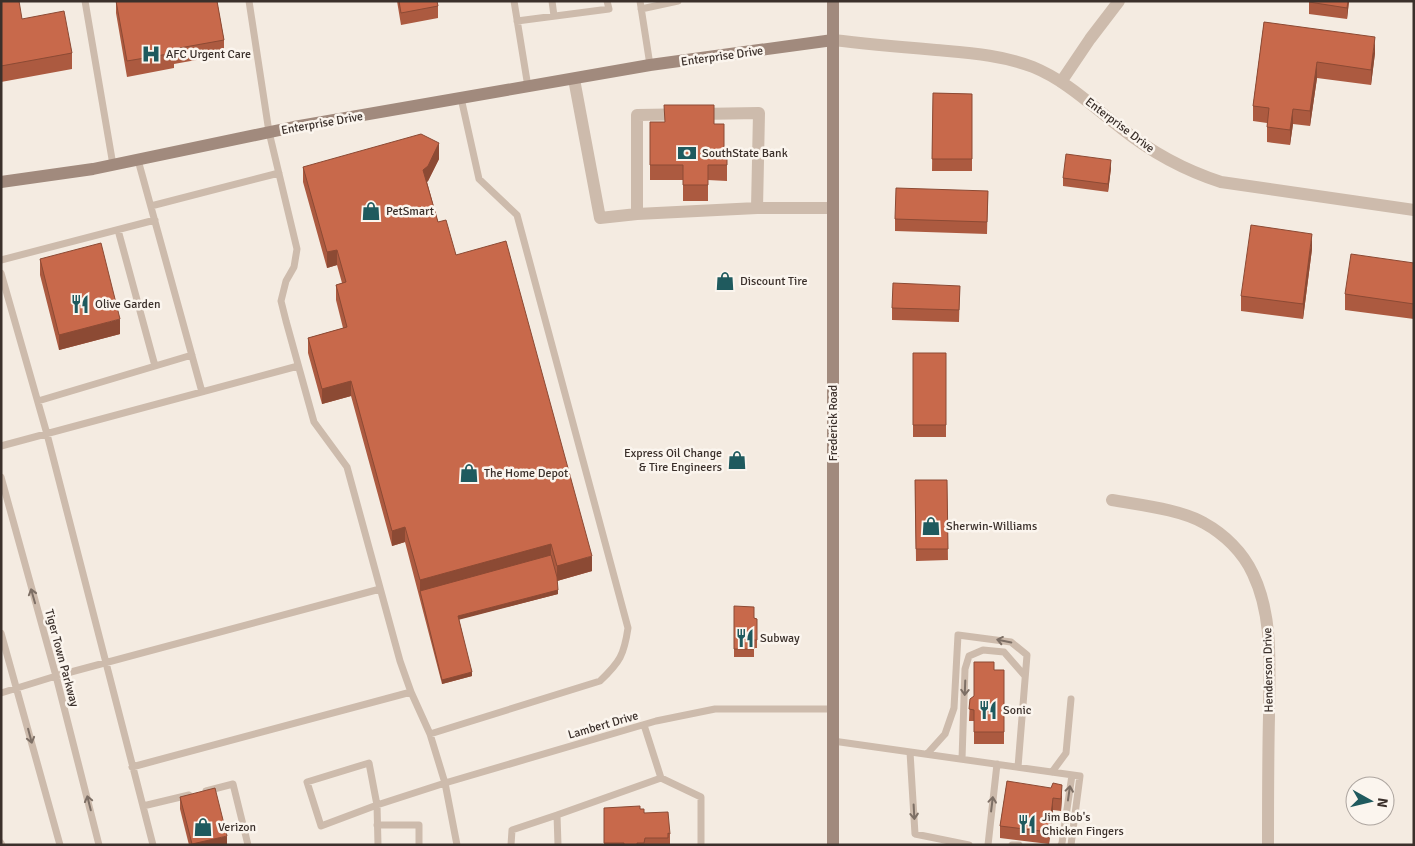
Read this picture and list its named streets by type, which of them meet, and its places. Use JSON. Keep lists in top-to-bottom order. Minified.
{"streets":{"street":["Enterprise Drive","Frederick Road","Henderson Drive"],"lane":["Tiger Town Parkway","Lambert Drive"]},"crossings":[["Enterprise Drive","Frederick Road"],["Frederick Road","Lambert Drive"]],"places":{"hospital":["AFC Urgent Care"],"bank":["SouthState Bank"],"shop":["PetSmart","Discount Tire","Express Oil Change & Tire Engineers","The Home Depot","Sherwin-Williams","Verizon"],"restaurant":["Olive Garden","Subway","Sonic","Jim Bob's Chicken Fingers"]},"north":"right"}
